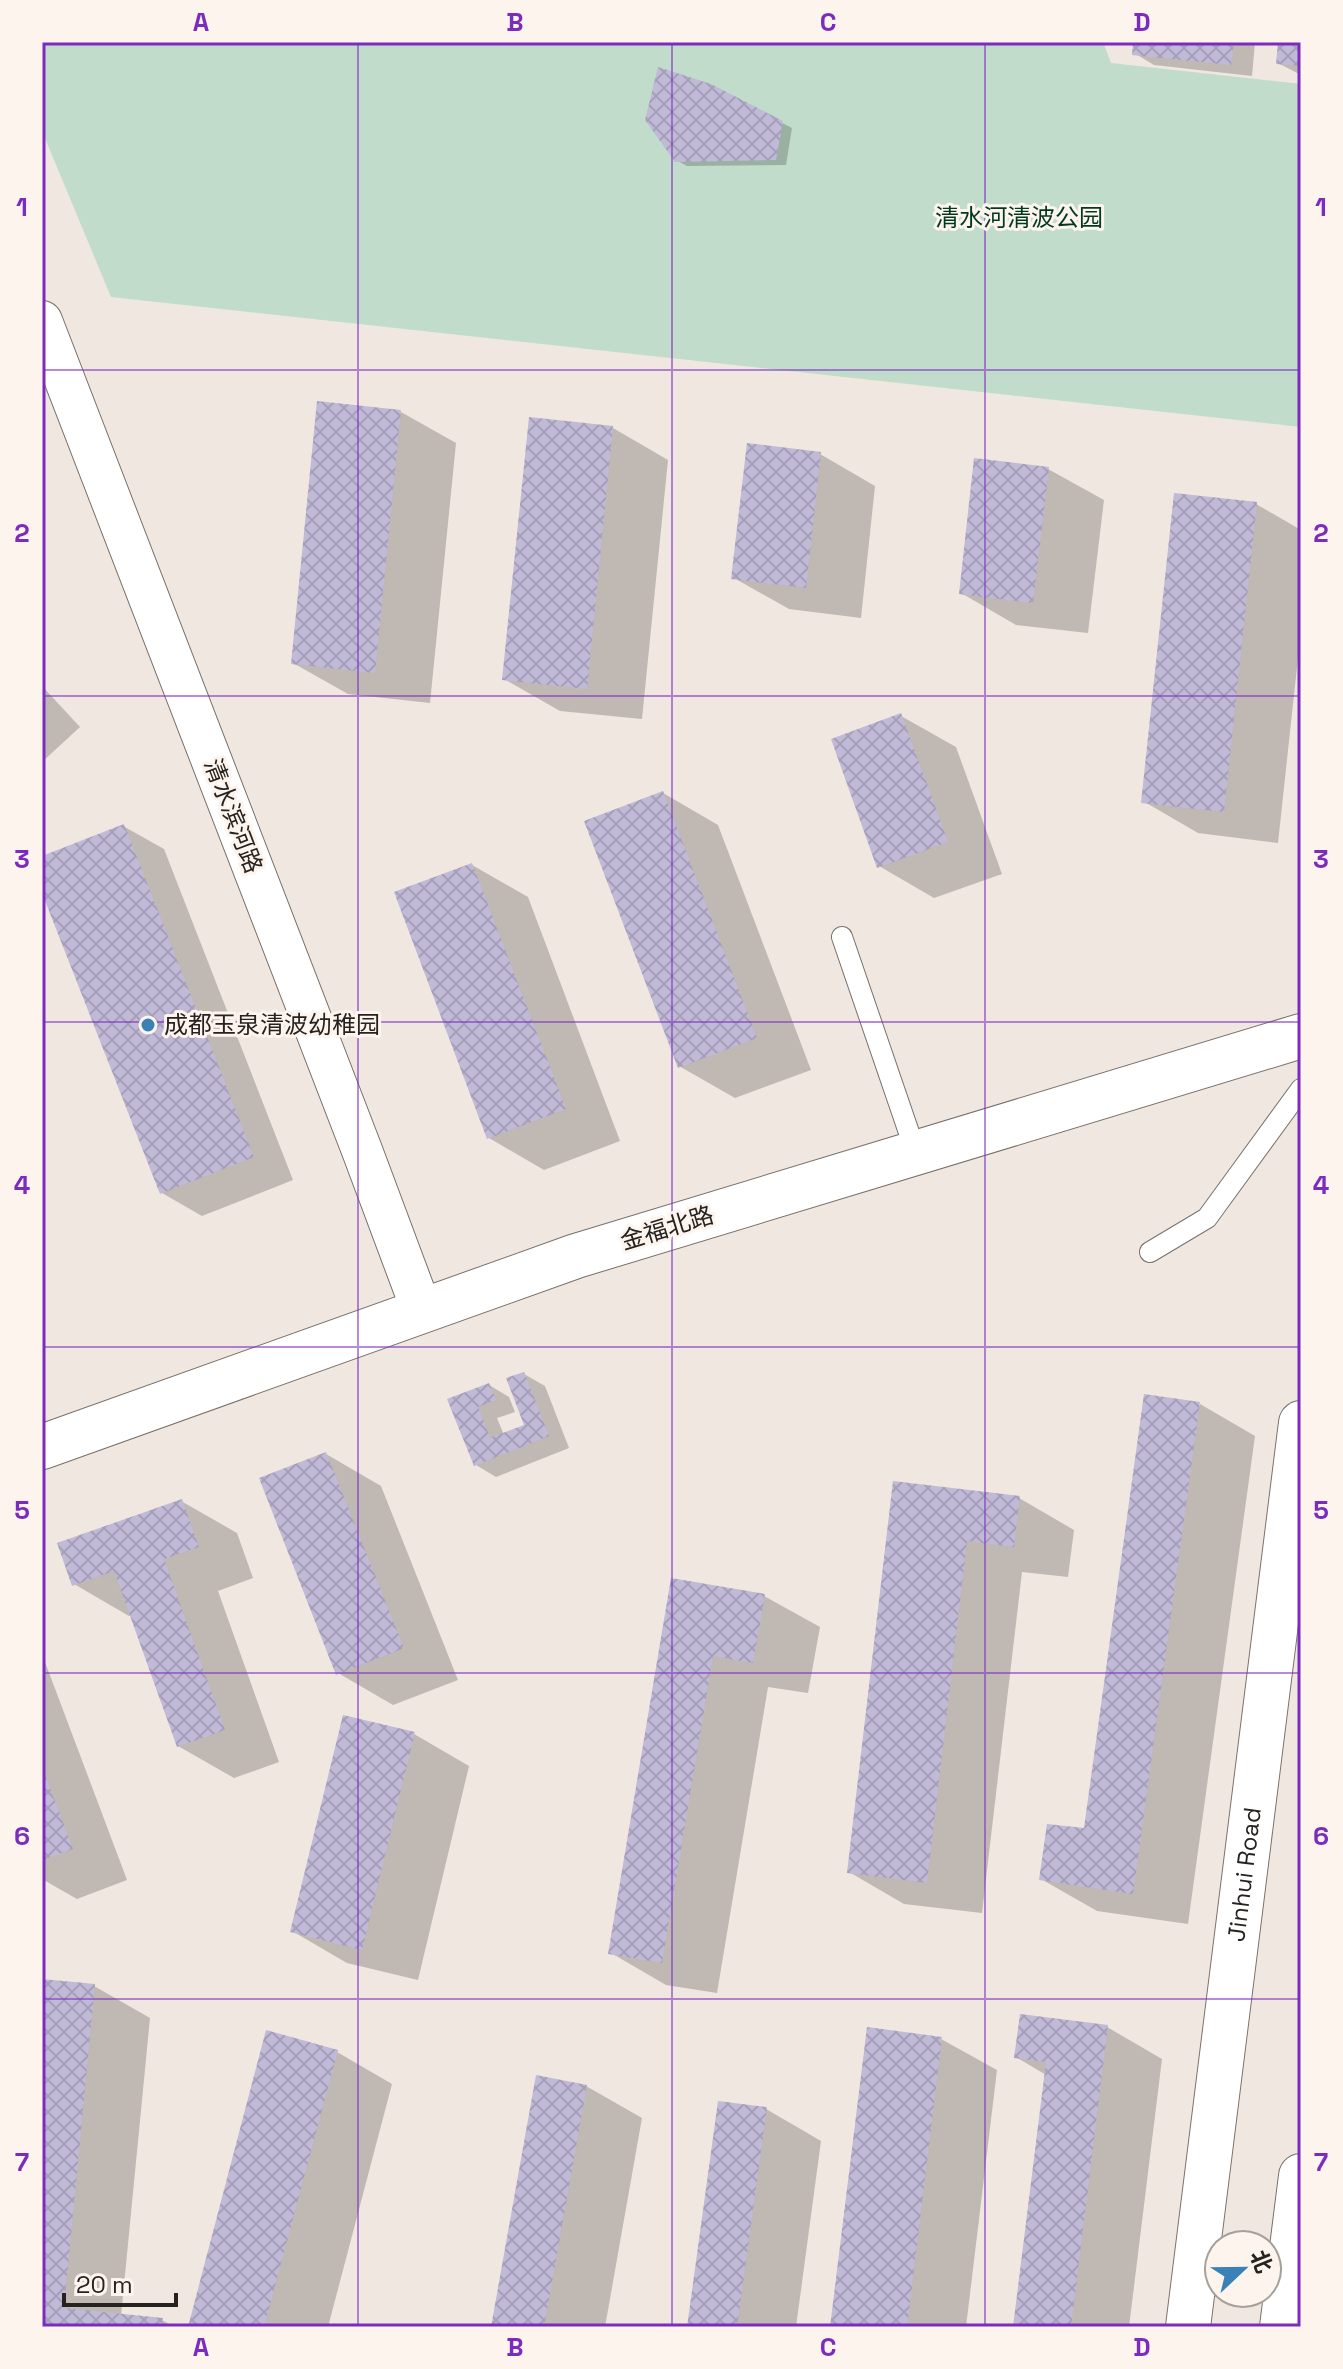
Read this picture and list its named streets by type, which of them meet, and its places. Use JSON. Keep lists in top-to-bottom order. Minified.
{"streets":{"street":["清水滨河路","金福北路","Jinhui Road"]},"crossings":[["清水滨河路","金福北路"]],"parks":["清水河清波公园"],"places":["成都玉泉清波幼稚园"],"scale_bar":"20 m","north":"right","grid":{"columns":["A","B","C","D"],"rows":["1","2","3","4","5","6","7"]}}
